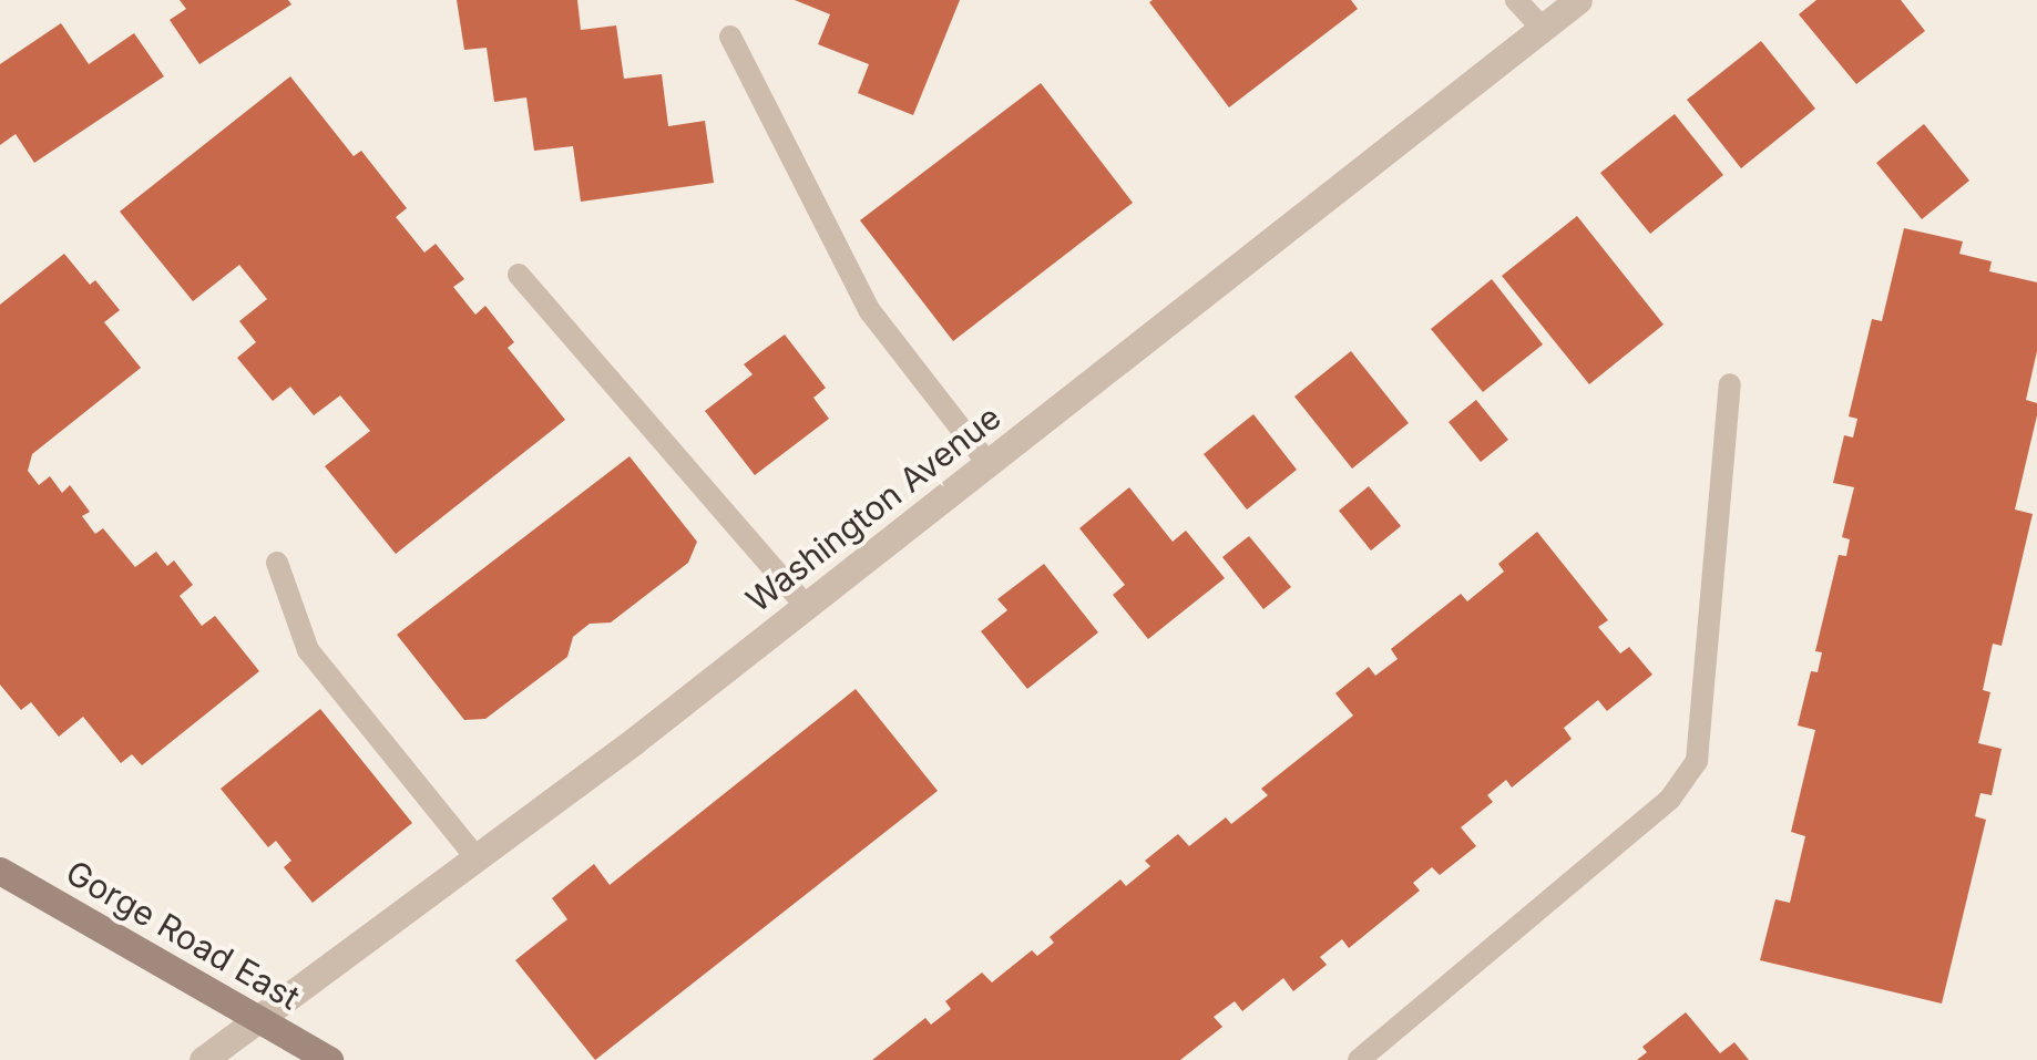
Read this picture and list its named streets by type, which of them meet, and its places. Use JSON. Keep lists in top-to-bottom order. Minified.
{"streets":{"main road":["Gorge Road East"],"street":["Washington Avenue"]},"crossings":[["Washington Avenue","Gorge Road East"]]}
